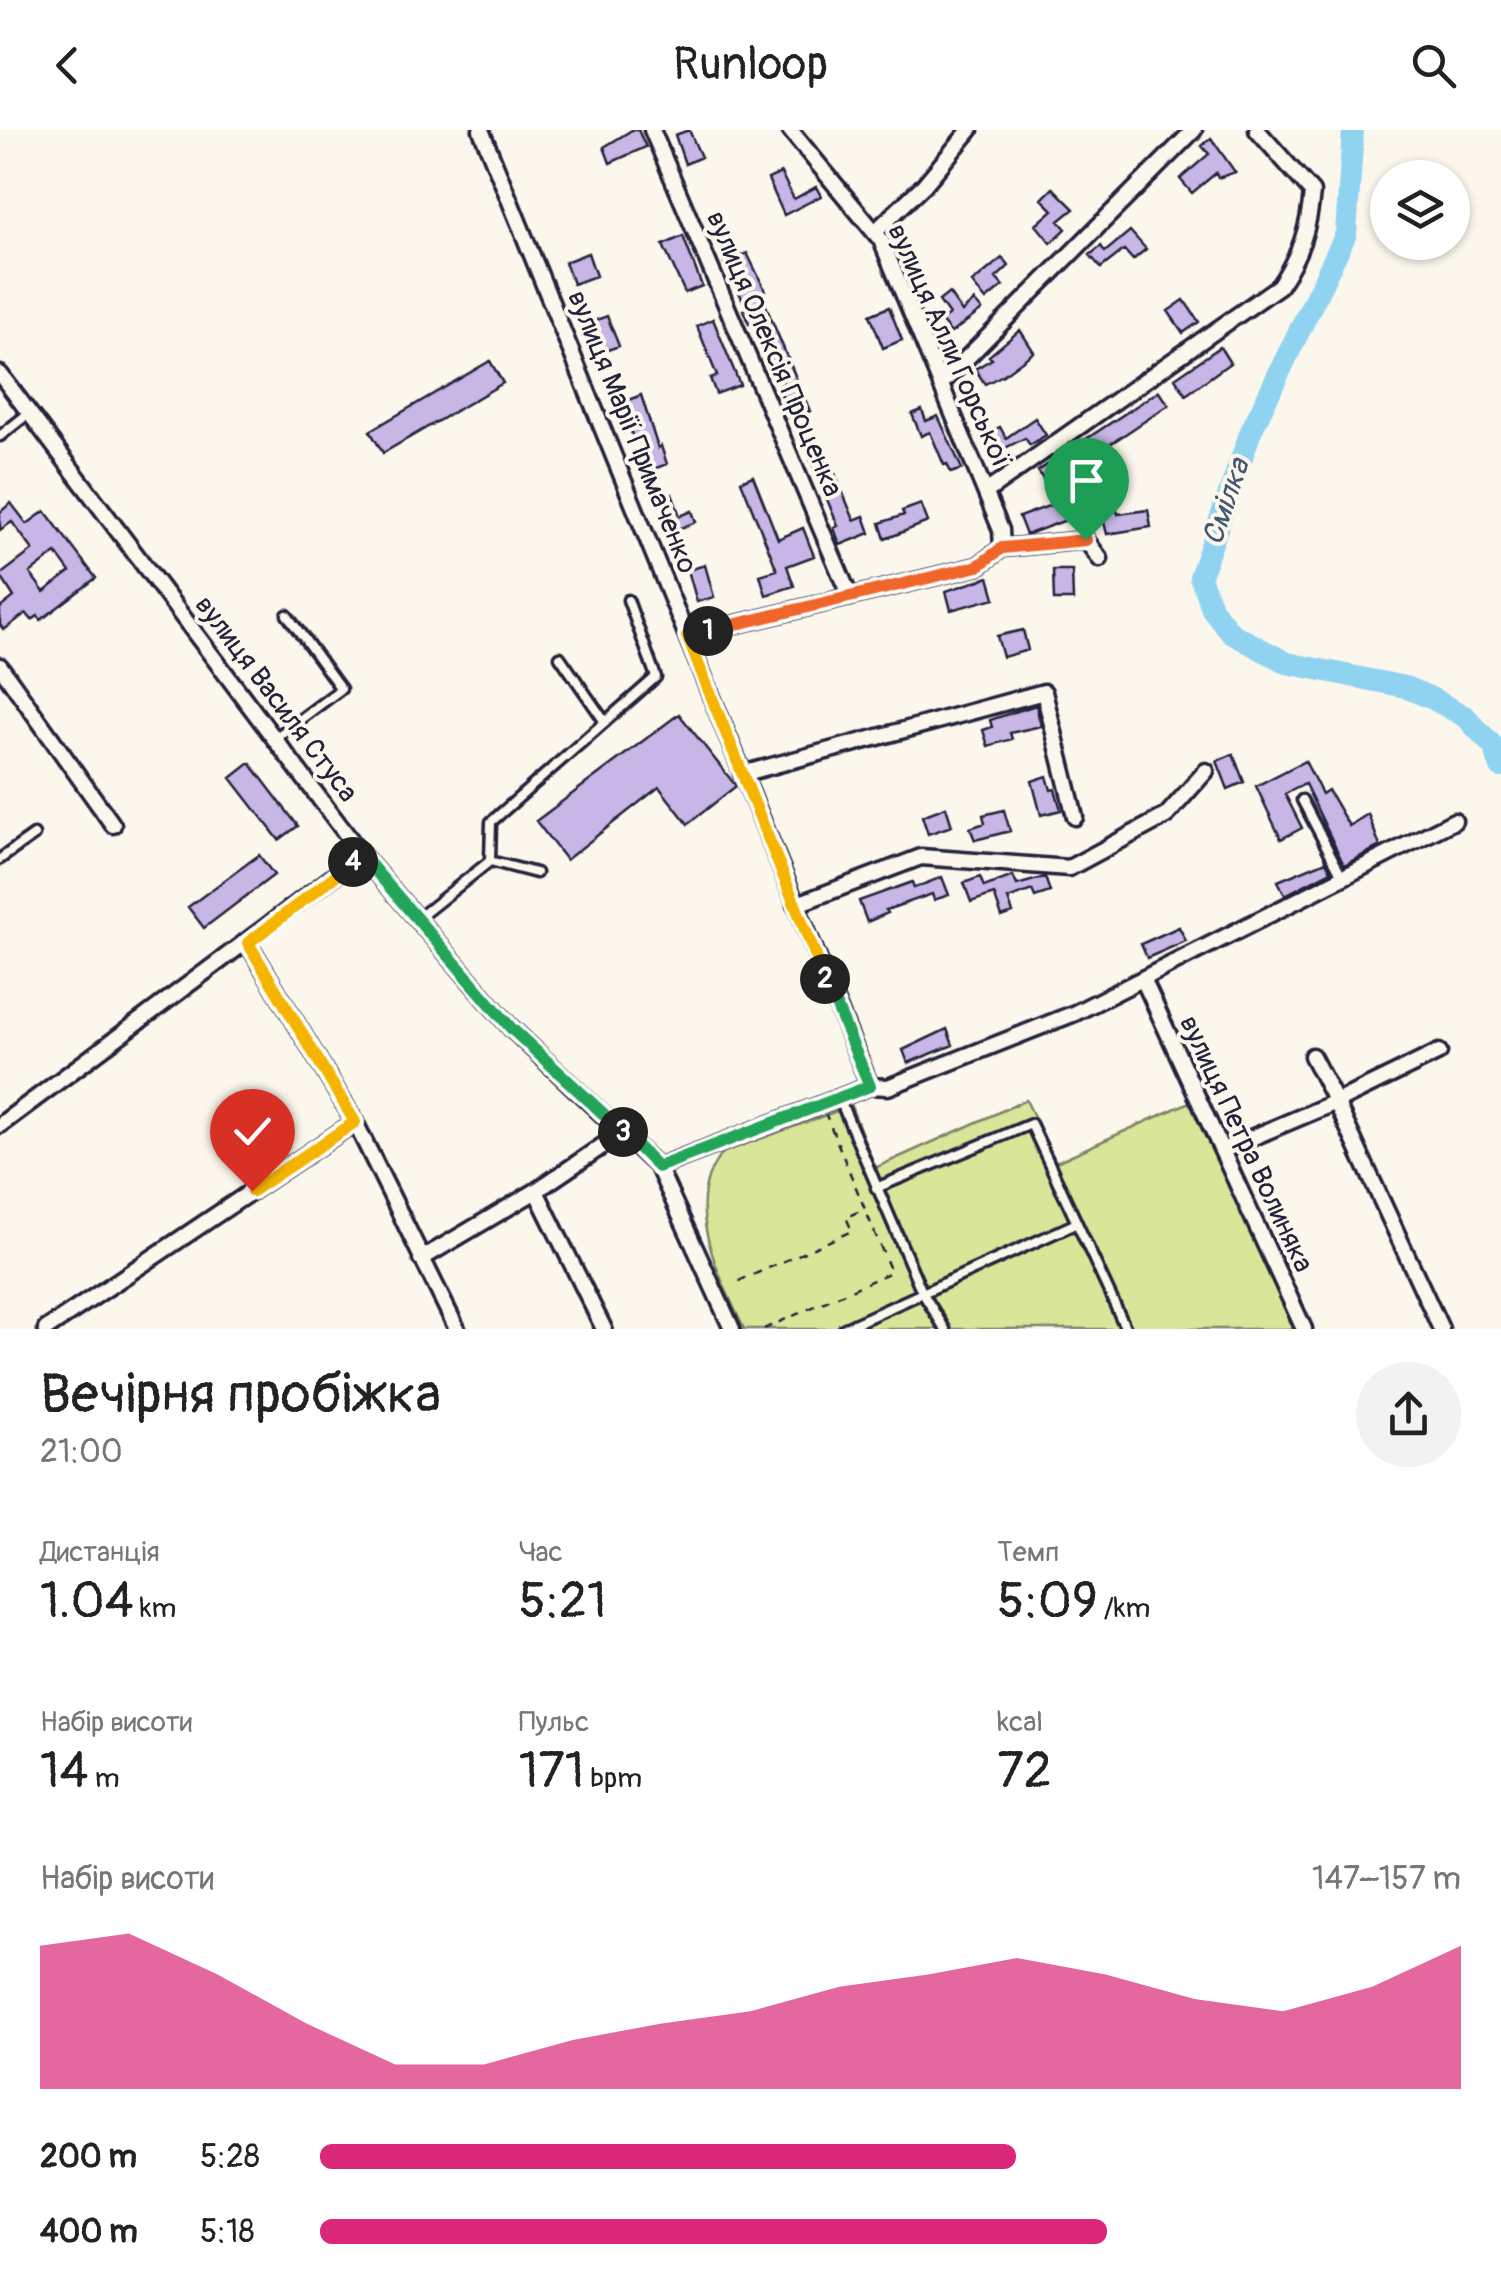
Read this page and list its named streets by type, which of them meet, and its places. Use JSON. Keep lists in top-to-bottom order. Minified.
{"streets":{"street":["вулиця Алли Горської","вулиця Олексія Проценка","вулиця Марії Примаченко","вулиця Василя Стуса","вулиця Петра Волиняка"]},"water":["Смілка"],"page":{"header":"Runloop","pins":["1","4","2","3"],"heading":["Вечірня пробіжка","21:00"],"stats":[["Дистанція","1.04 km"],["Час","5:21"],["Темп","5:09 /km"],["Набір висоти","14 m"],["Пульс","171 bpm"],["kcal","72"]],"chart":["Набір висоти","147–157 m"],"list":[{"name":"200 m","note":"5:28"},{"name":"400 m","note":"5:18"}]}}
